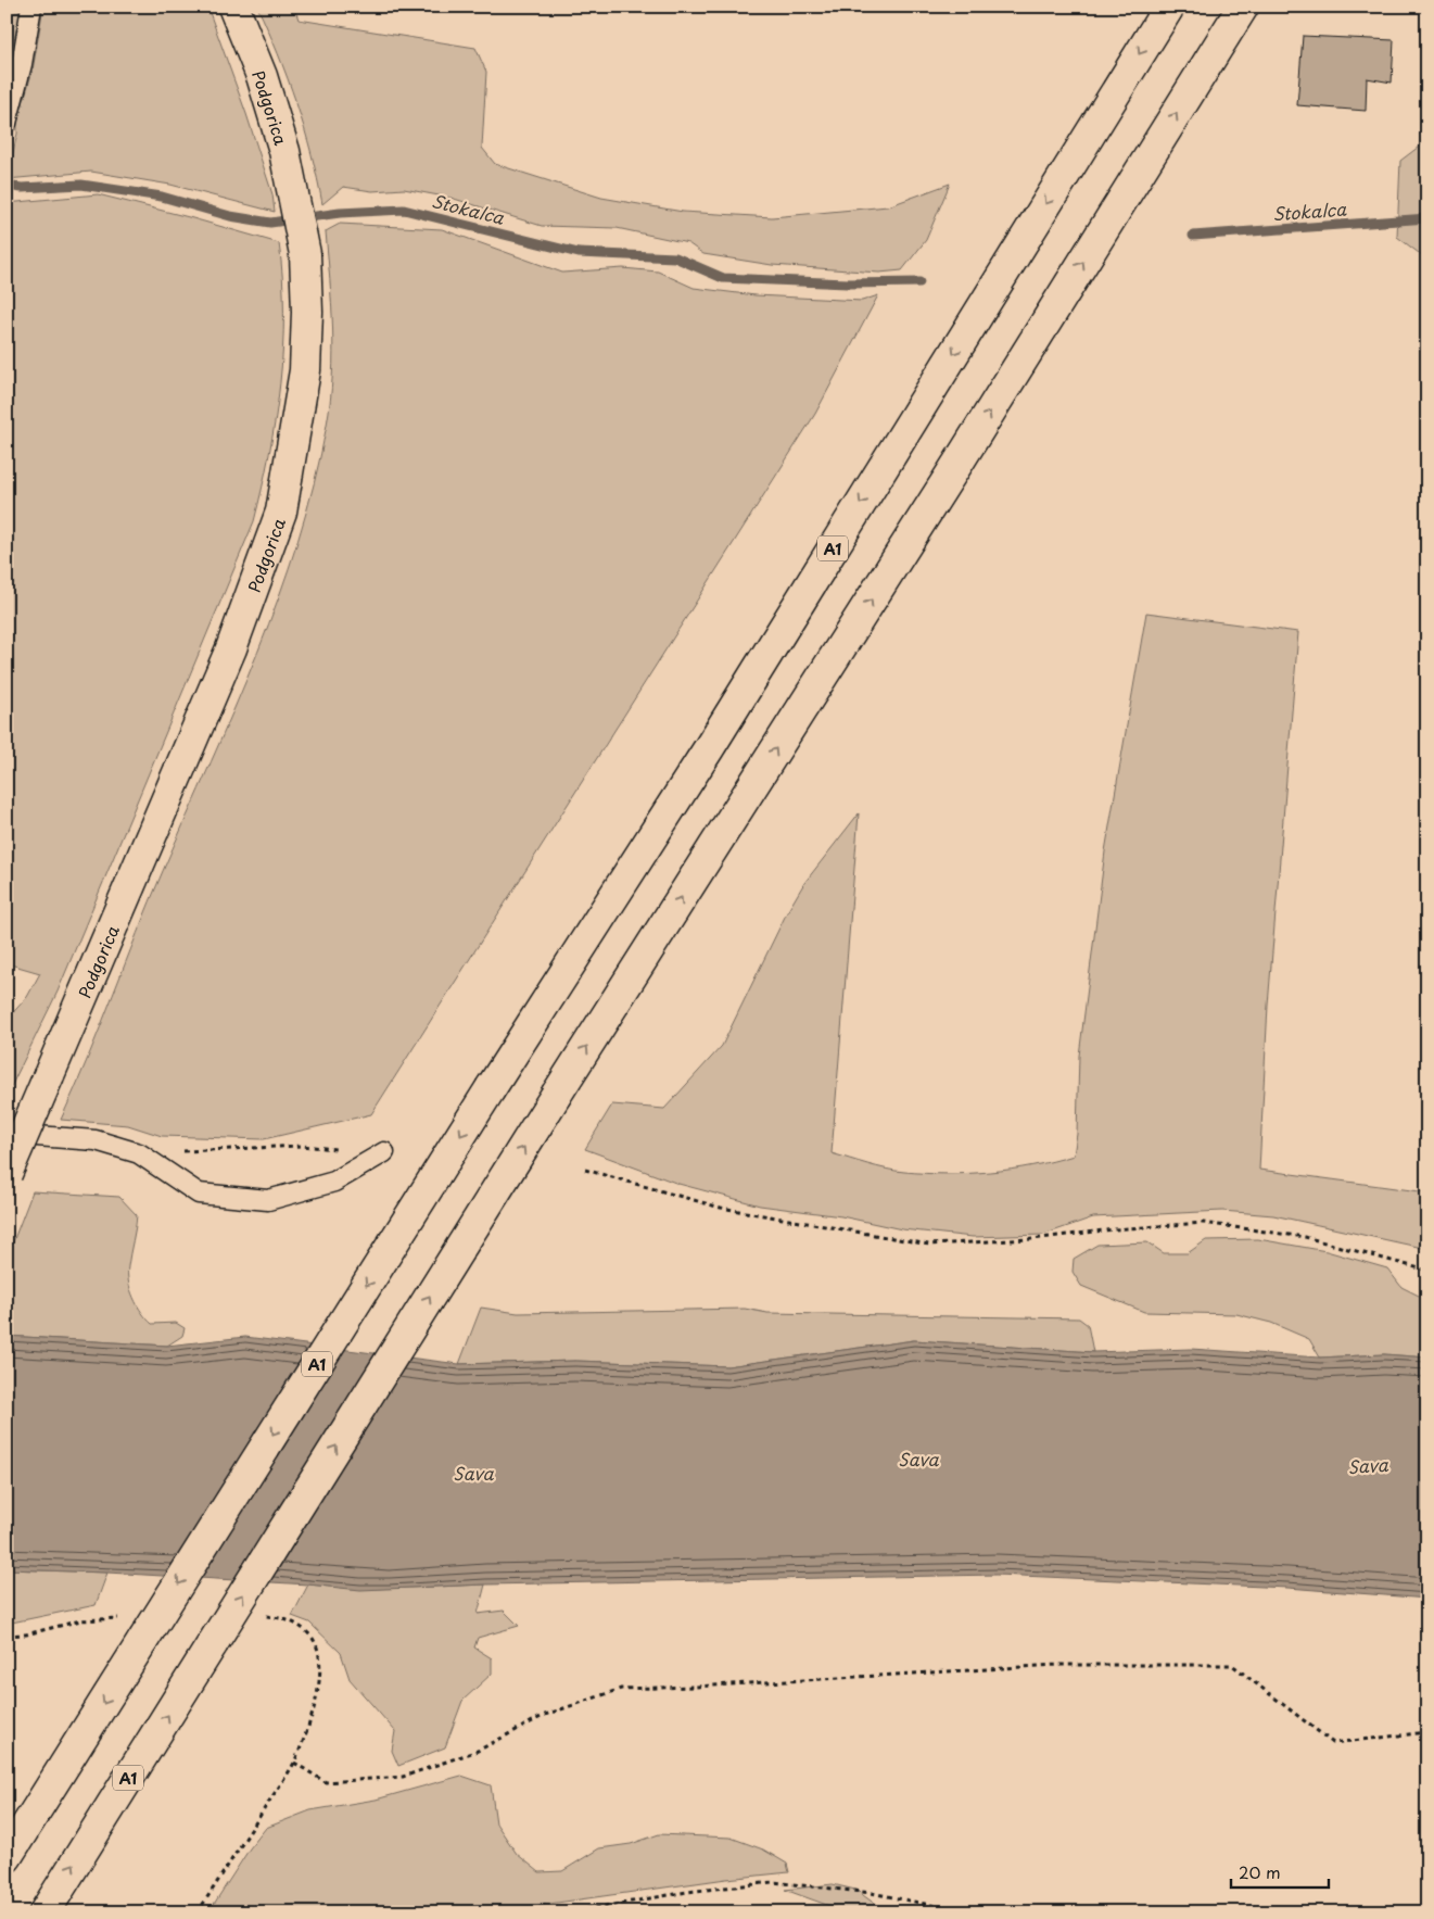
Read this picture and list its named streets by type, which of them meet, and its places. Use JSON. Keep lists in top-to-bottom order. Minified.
{"streets":{"main road":["Podgorica","A1"]},"water":["Stokalca","Sava"],"scale_bar":"20 m"}
